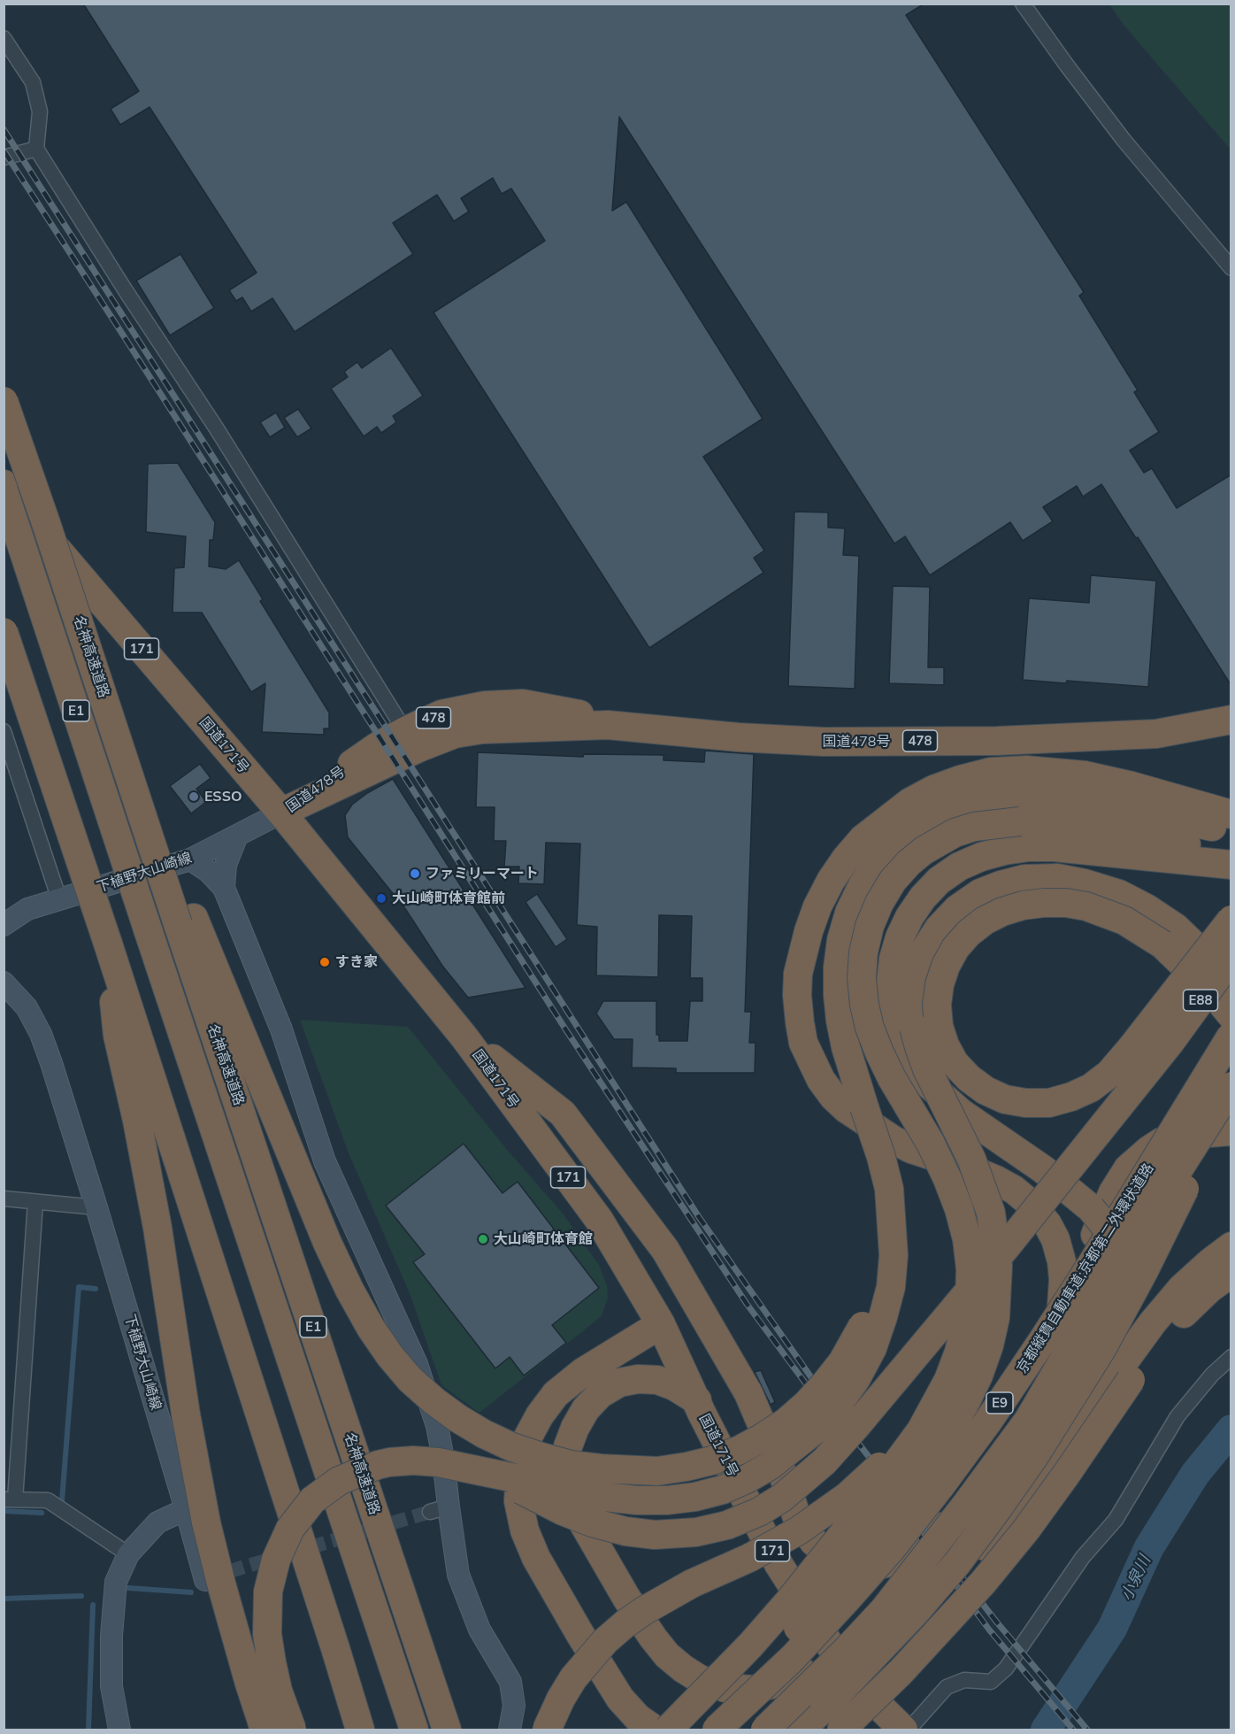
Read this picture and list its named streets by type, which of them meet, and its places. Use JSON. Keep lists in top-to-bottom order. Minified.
{"streets":{"highway":["171","名神高速道路","E1","478","国道478号","国道171号","E88","京都縦貫自動車道;京都第二外環状道路","E9"],"main road":["下植野大山崎線"]},"crossings":[["国道478号","国道171号"],["国道478号","下植野大山崎線"],["国道171号","下植野大山崎線"]],"water":["小泉川"],"places":["ESSO","ファミリーマート","大山崎町体育館前","すき家","大山崎町体育館"]}
